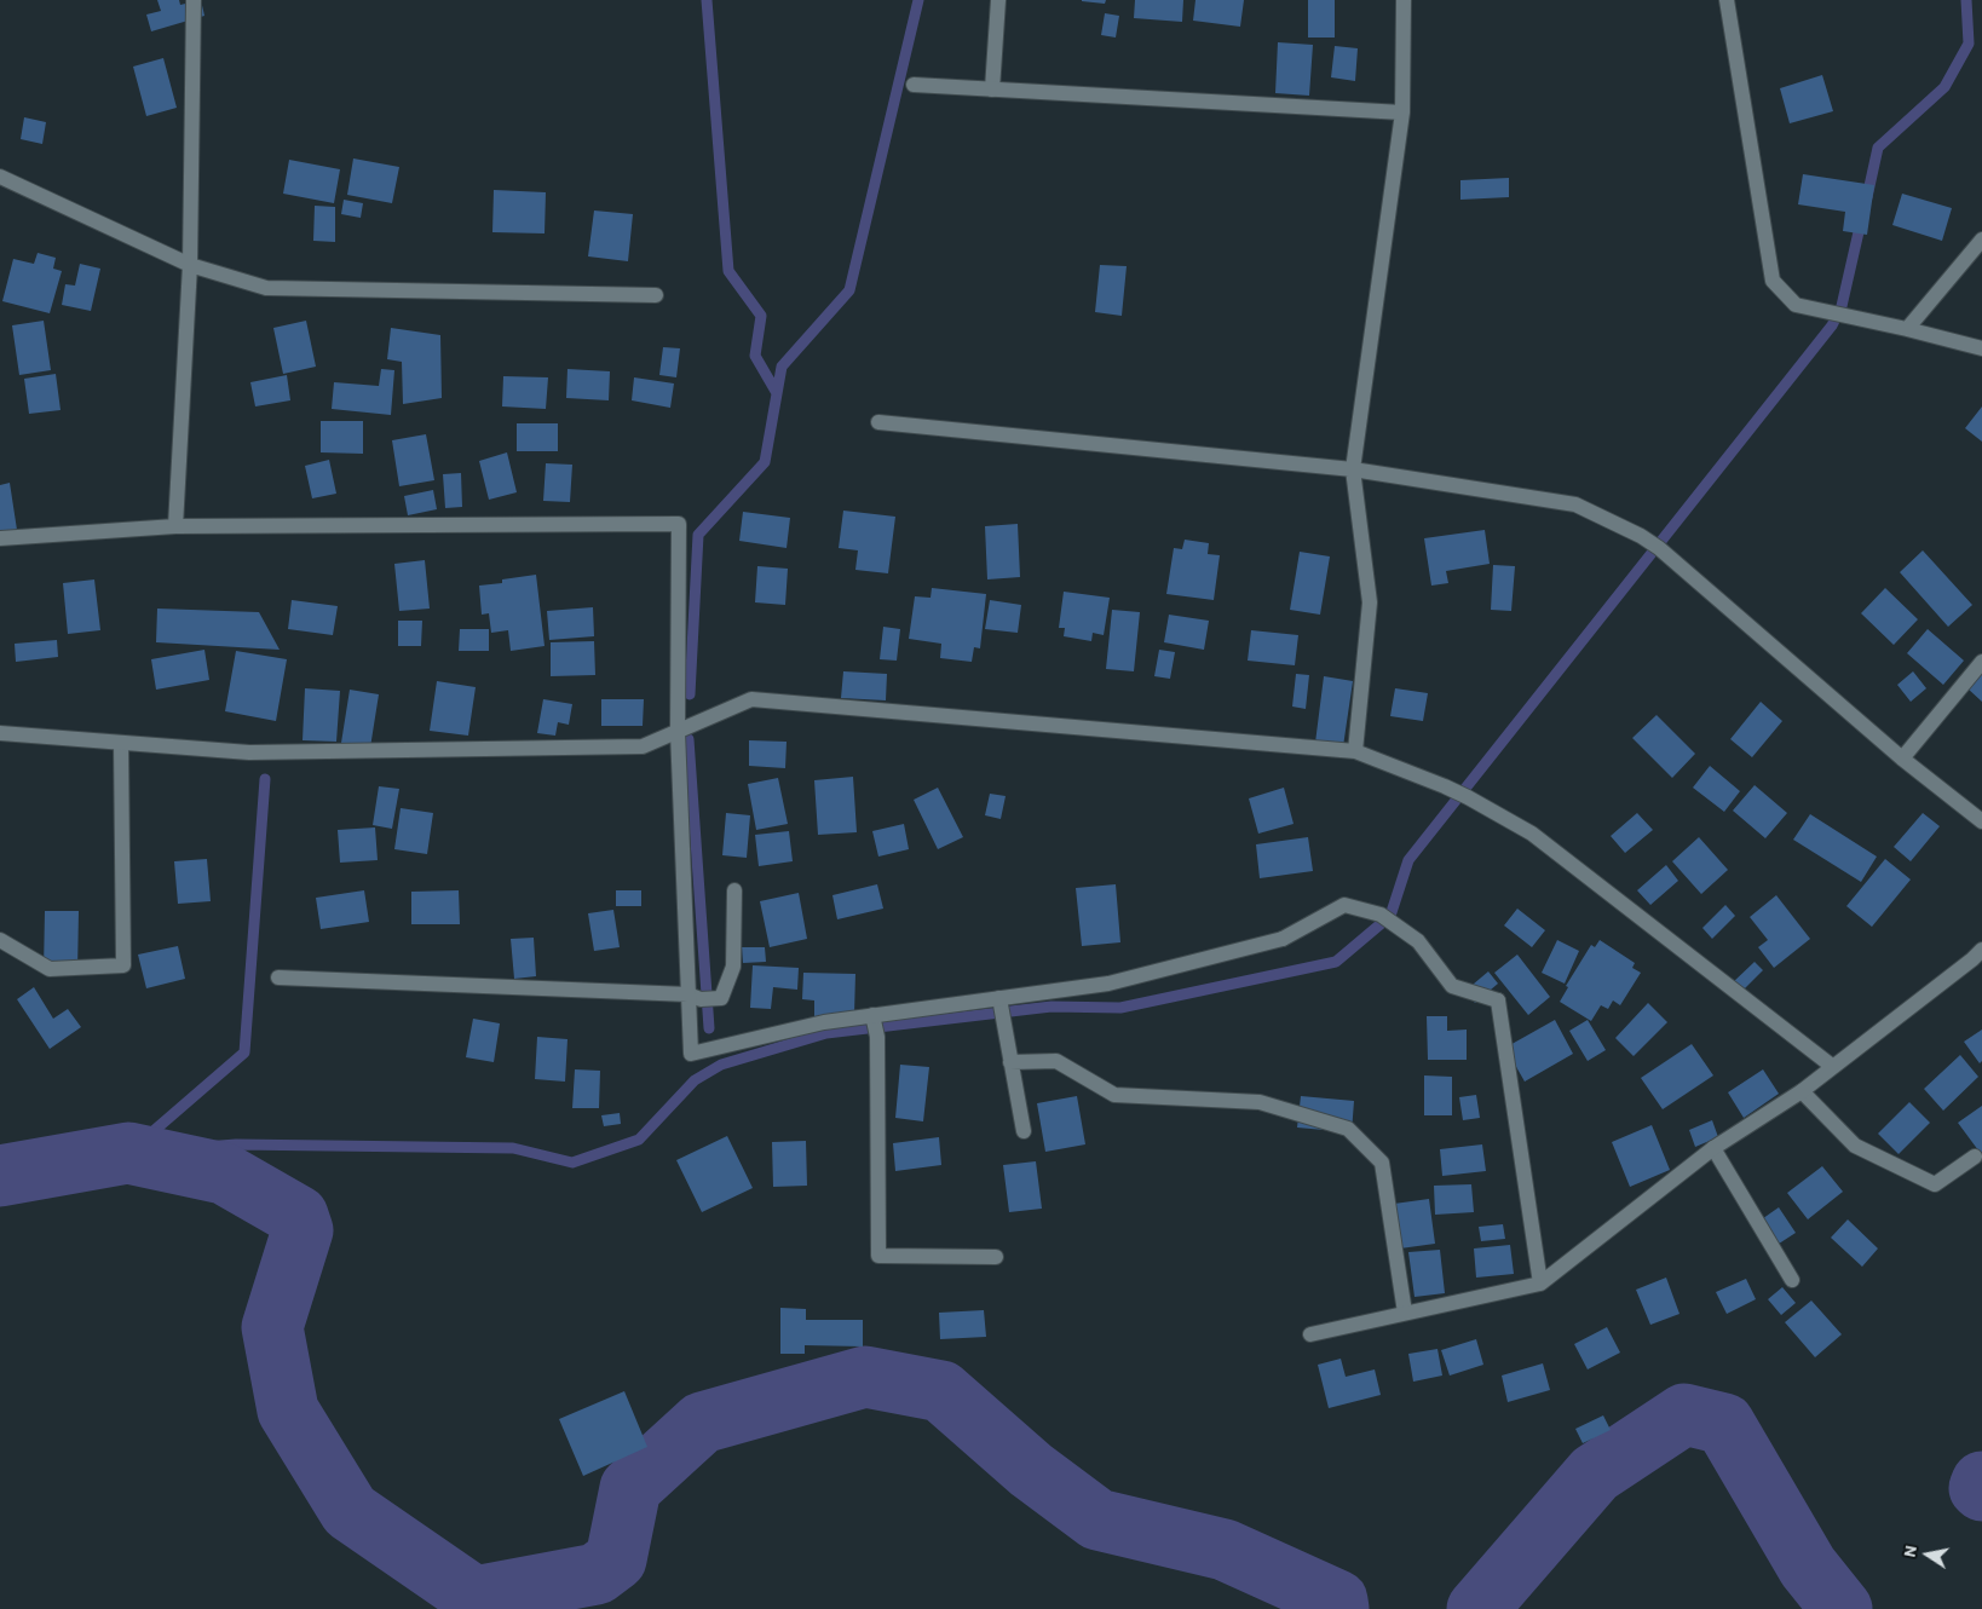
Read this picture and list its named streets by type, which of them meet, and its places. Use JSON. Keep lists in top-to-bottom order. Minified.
{"north":"left"}
